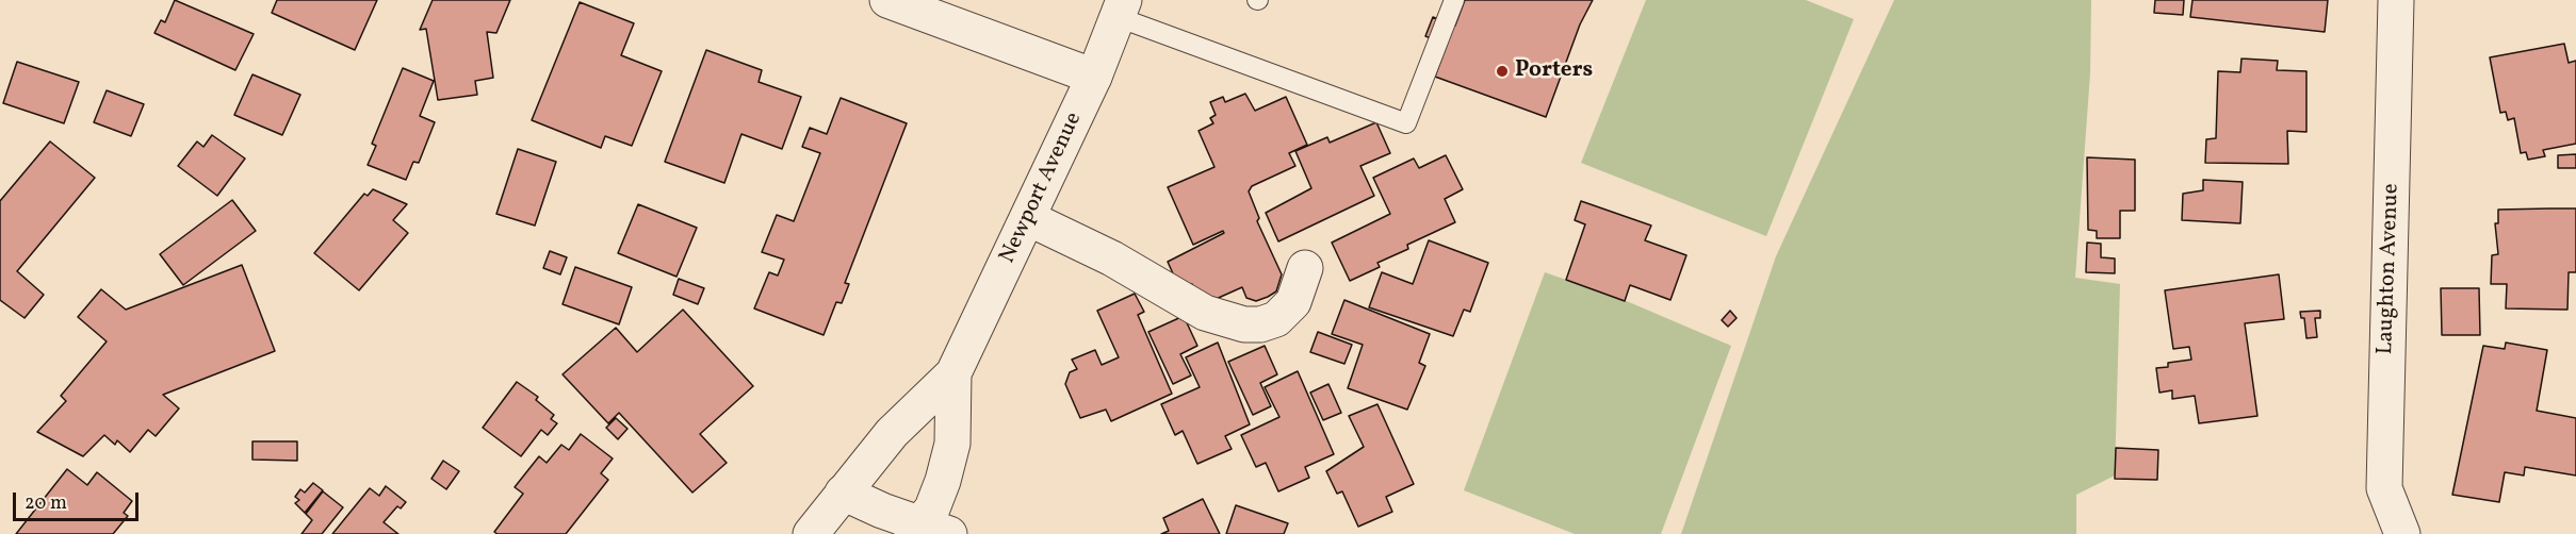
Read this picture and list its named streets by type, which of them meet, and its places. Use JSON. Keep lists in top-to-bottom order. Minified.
{"streets":{"street":["Newport Avenue","Laughton Avenue"]},"places":["Porters"],"scale_bar":"20 m"}
